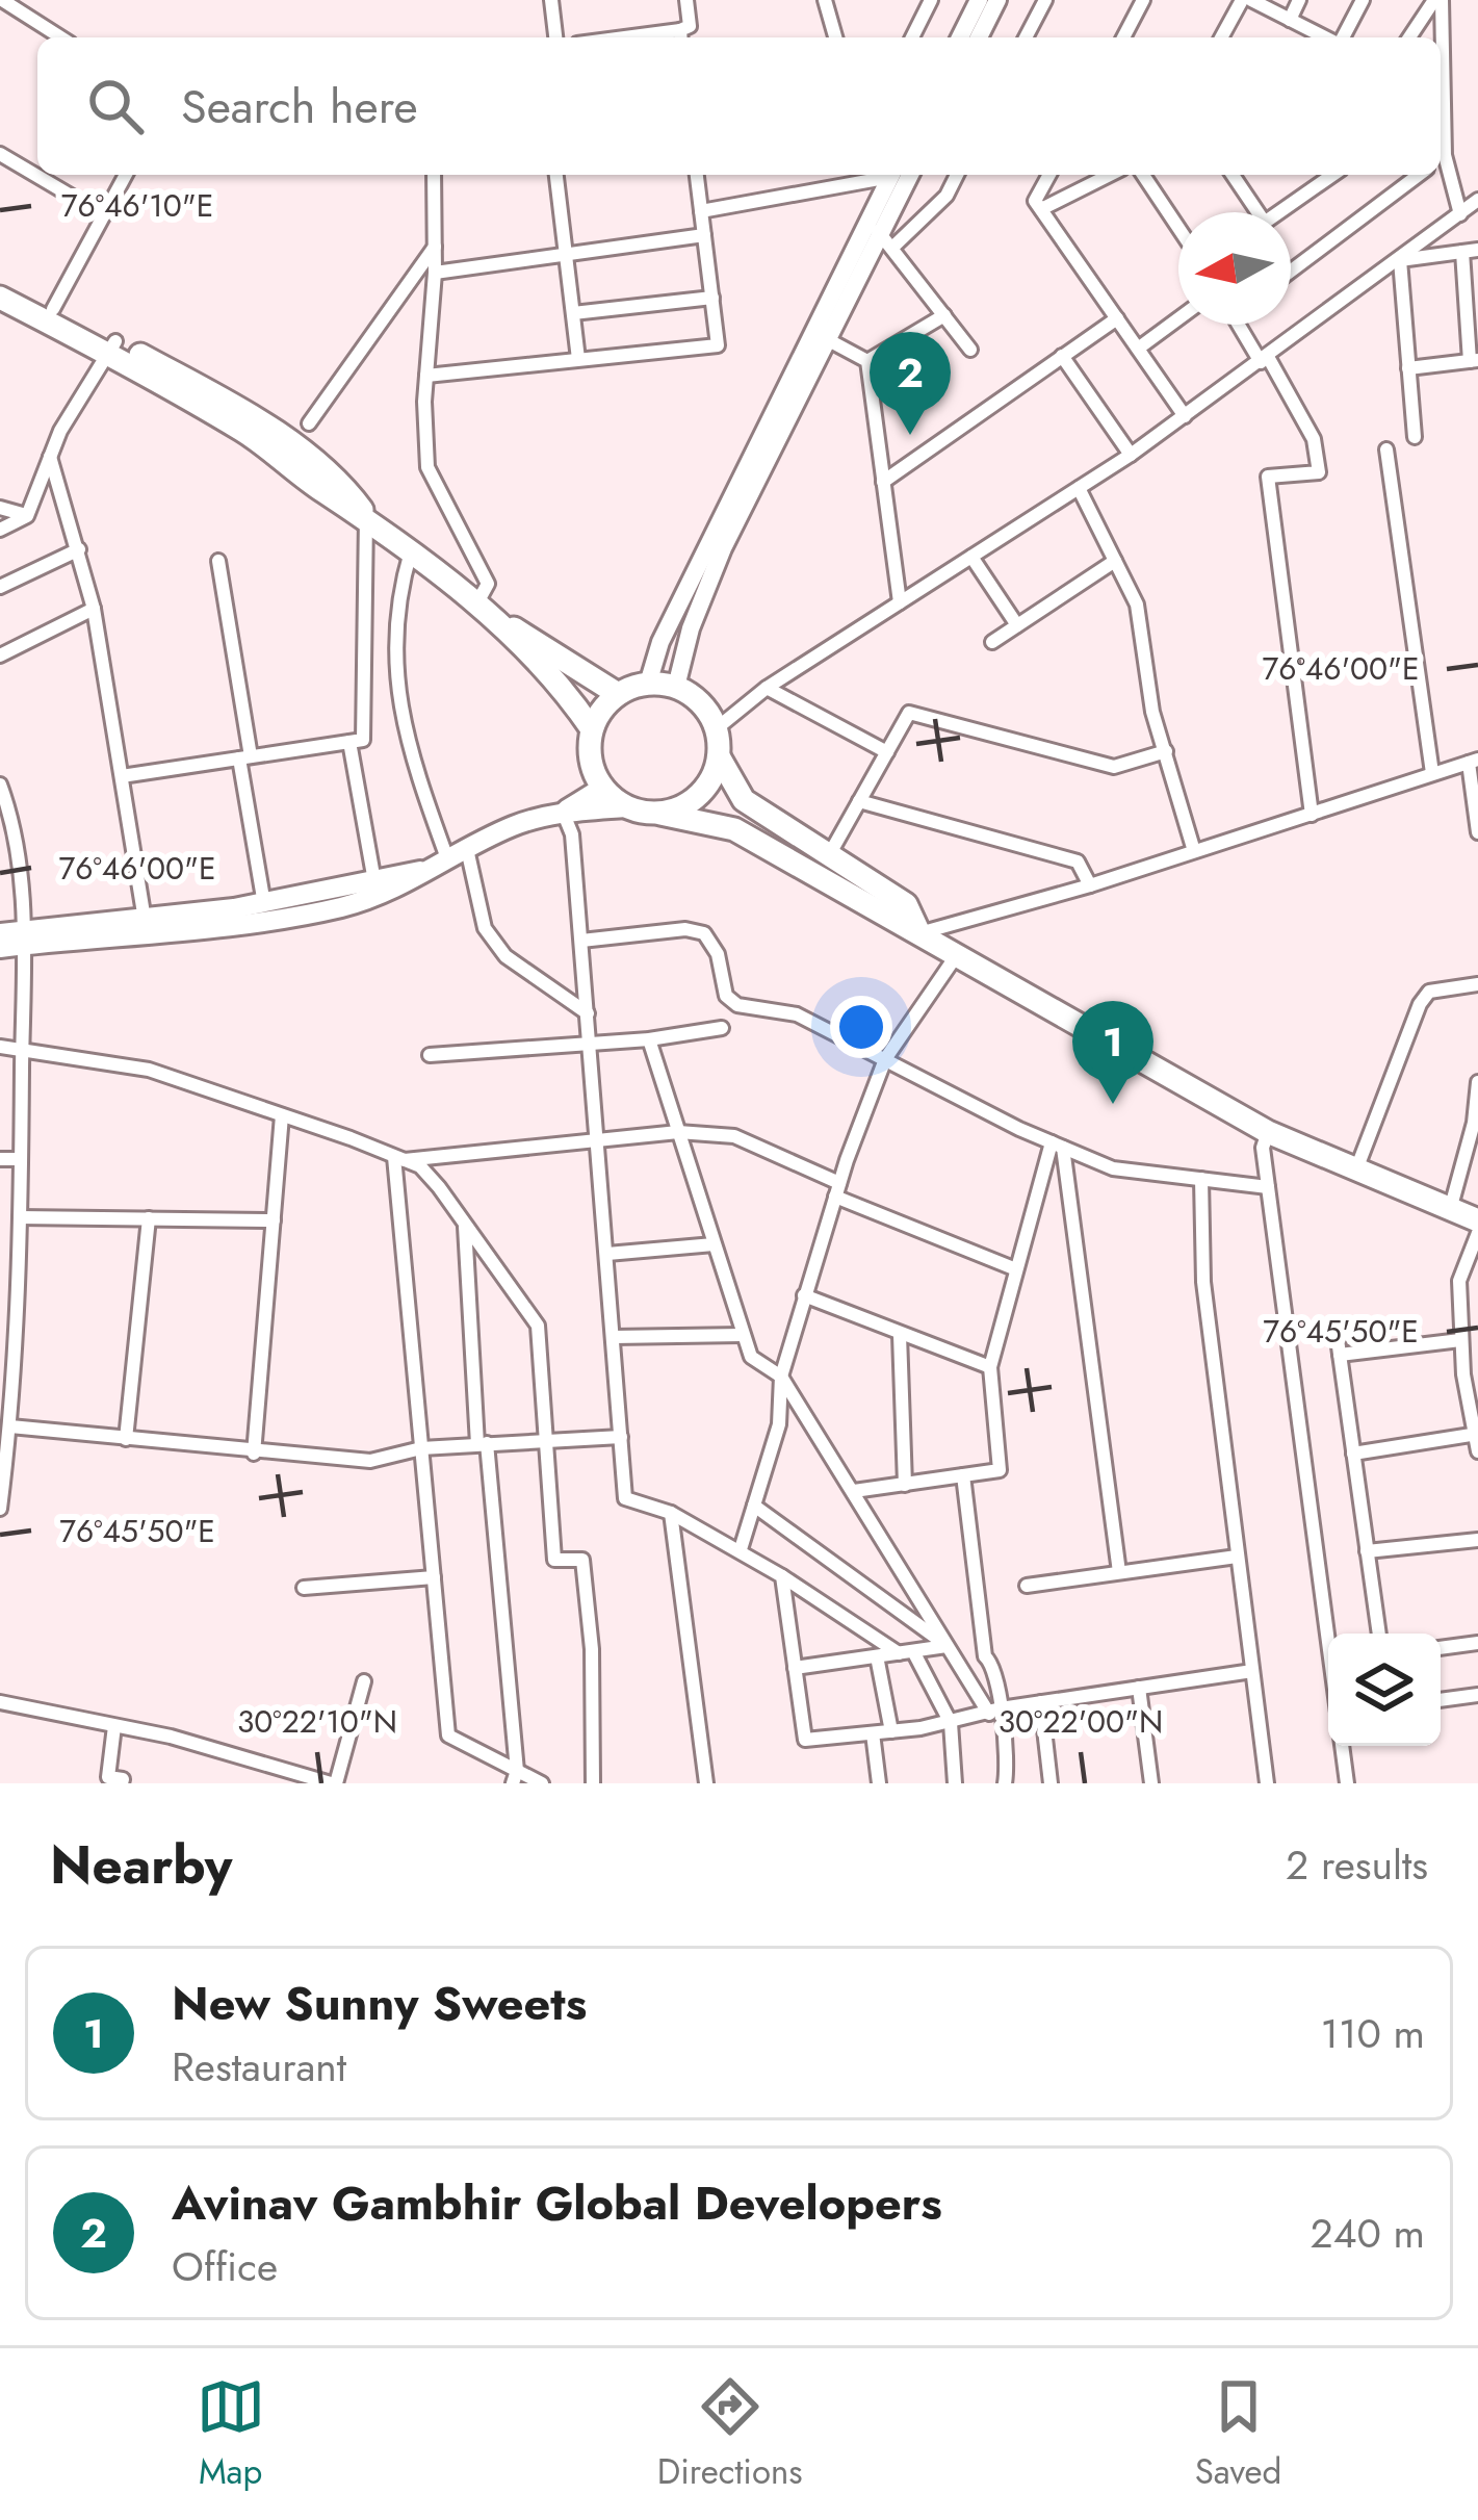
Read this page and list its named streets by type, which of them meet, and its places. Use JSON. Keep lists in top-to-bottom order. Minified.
{"north":"left","page":{"search":"Search here","pins":["2","1"],"heading":["Nearby","2 results"],"list":[{"mark":"1","name":"New Sunny Sweets","note":"Restaurant","value":"110 m"},{"mark":"2","name":"Avinav Gambhir Global Developers","note":"Office","value":"240 m"}],"nav":["Map","Directions","Saved"]},"coordinates":["76°46'10\"E","76°46'00\"E","76°45'50\"E","30°22'10\"N","30°22'00\"N"]}
